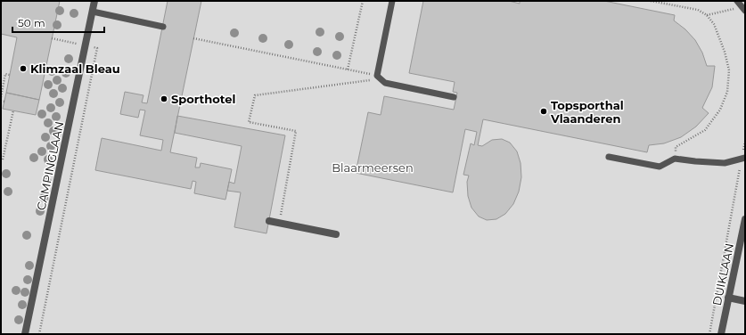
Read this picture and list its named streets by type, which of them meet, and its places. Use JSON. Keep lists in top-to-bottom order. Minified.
{"streets":{"street":["CAMPINGLAAN","DUIKLAAN"]},"parks":["Blaarmeersen"],"places":["Klimzaal Bleau","Sporthotel","Topsporthal Vlaanderen"],"scale_bar":"50 m"}
